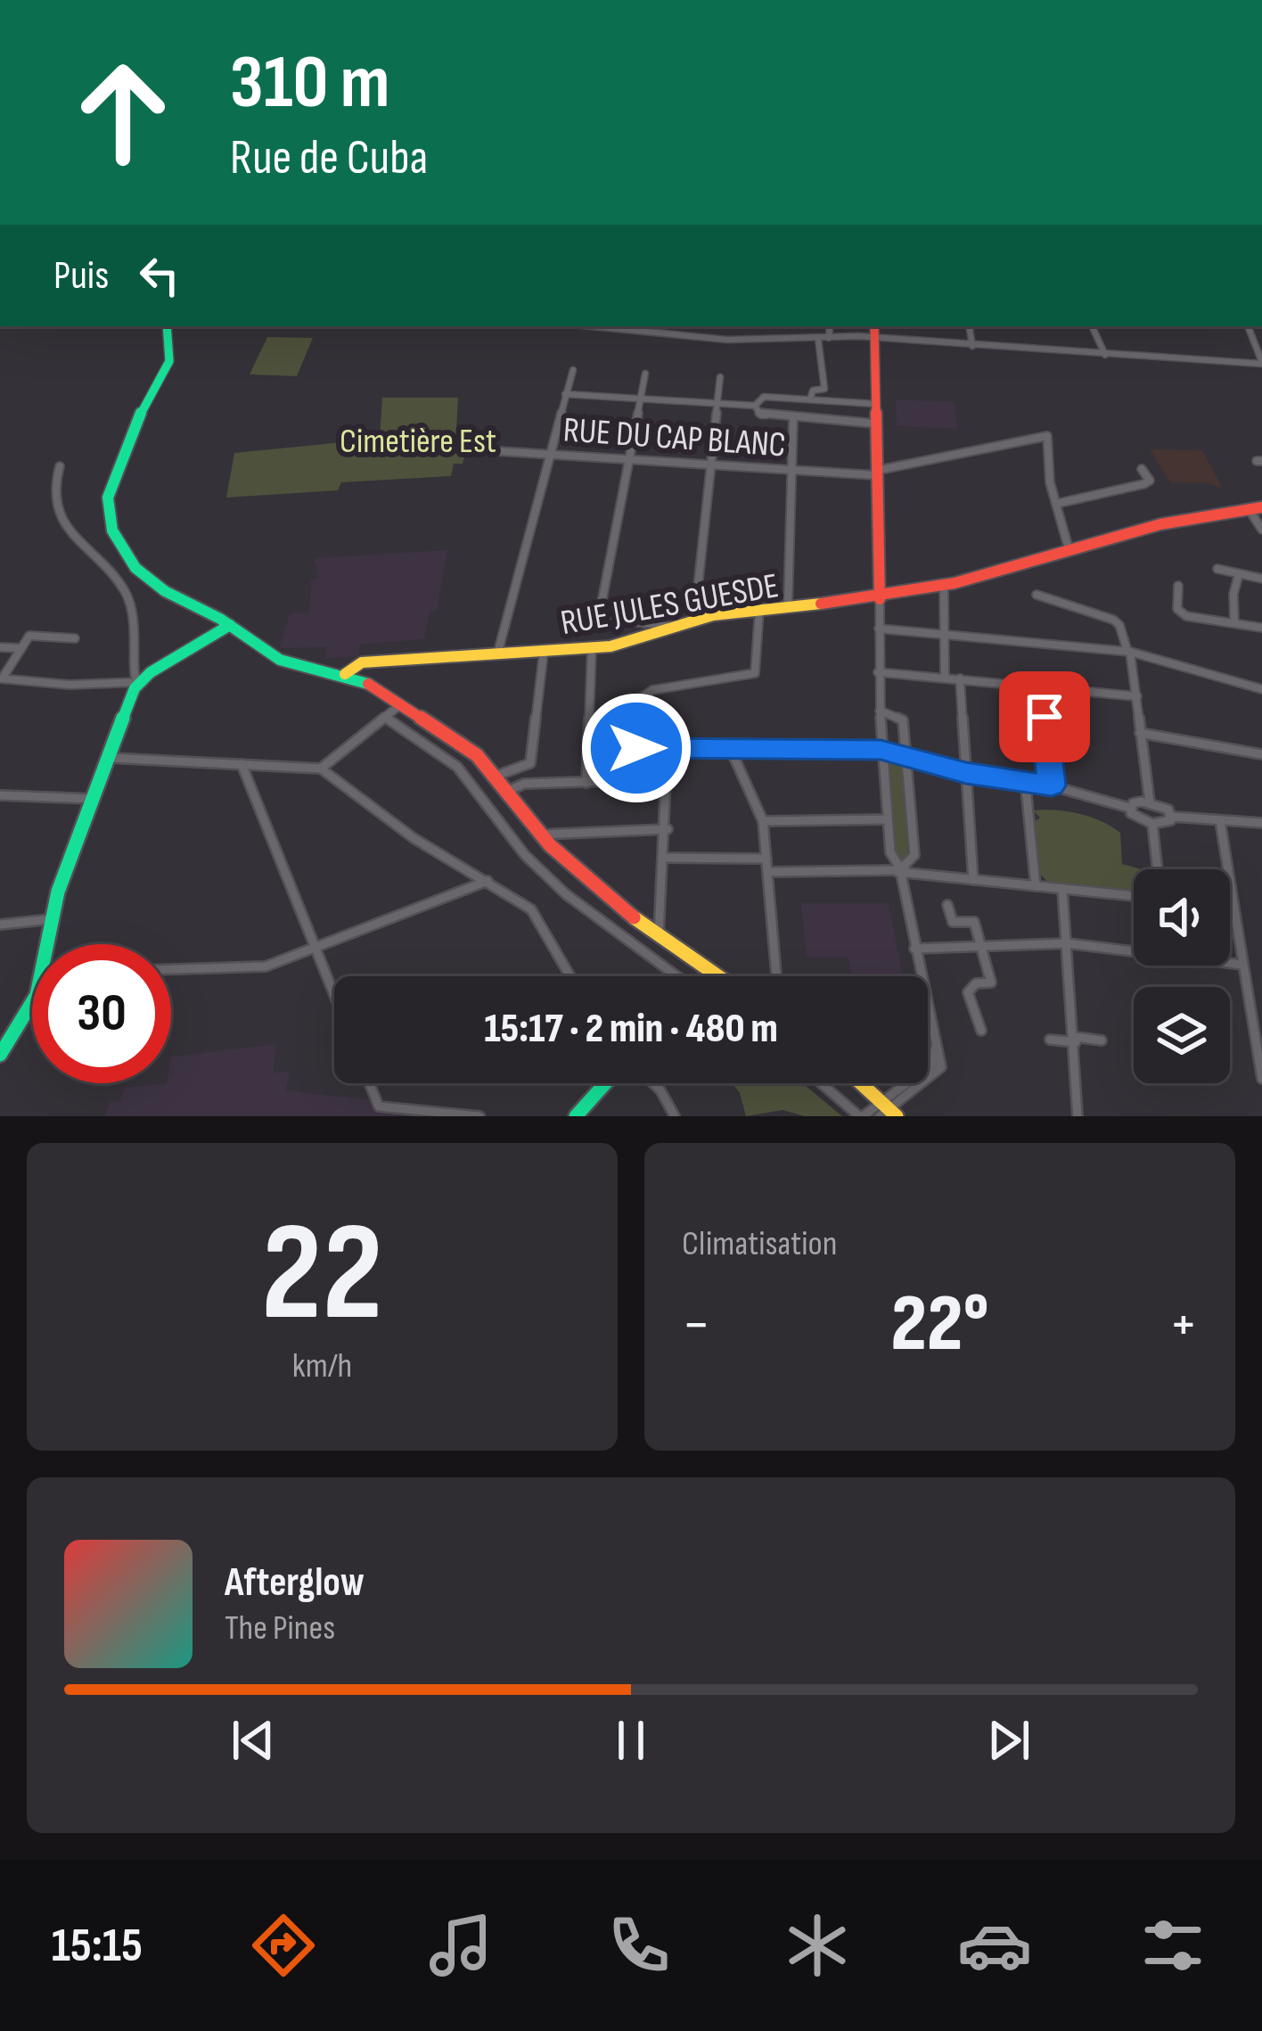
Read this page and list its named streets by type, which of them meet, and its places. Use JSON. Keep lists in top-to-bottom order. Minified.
{"streets":{"street":["RUE DU CAP BLANC","RUE JULES GUESDE"]},"parks":["Cimetière Est"],"page":{"turn":["310 m","Rue de Cuba"],"then":"Puis","limit":"30","trip":"15:17 · 2 min · 480 m","tile":[["22","km/h"],"Climatisation"],"heat":["−","22°","+"],"song":["Afterglow","The Pines"],"tabs":"15:15"}}
